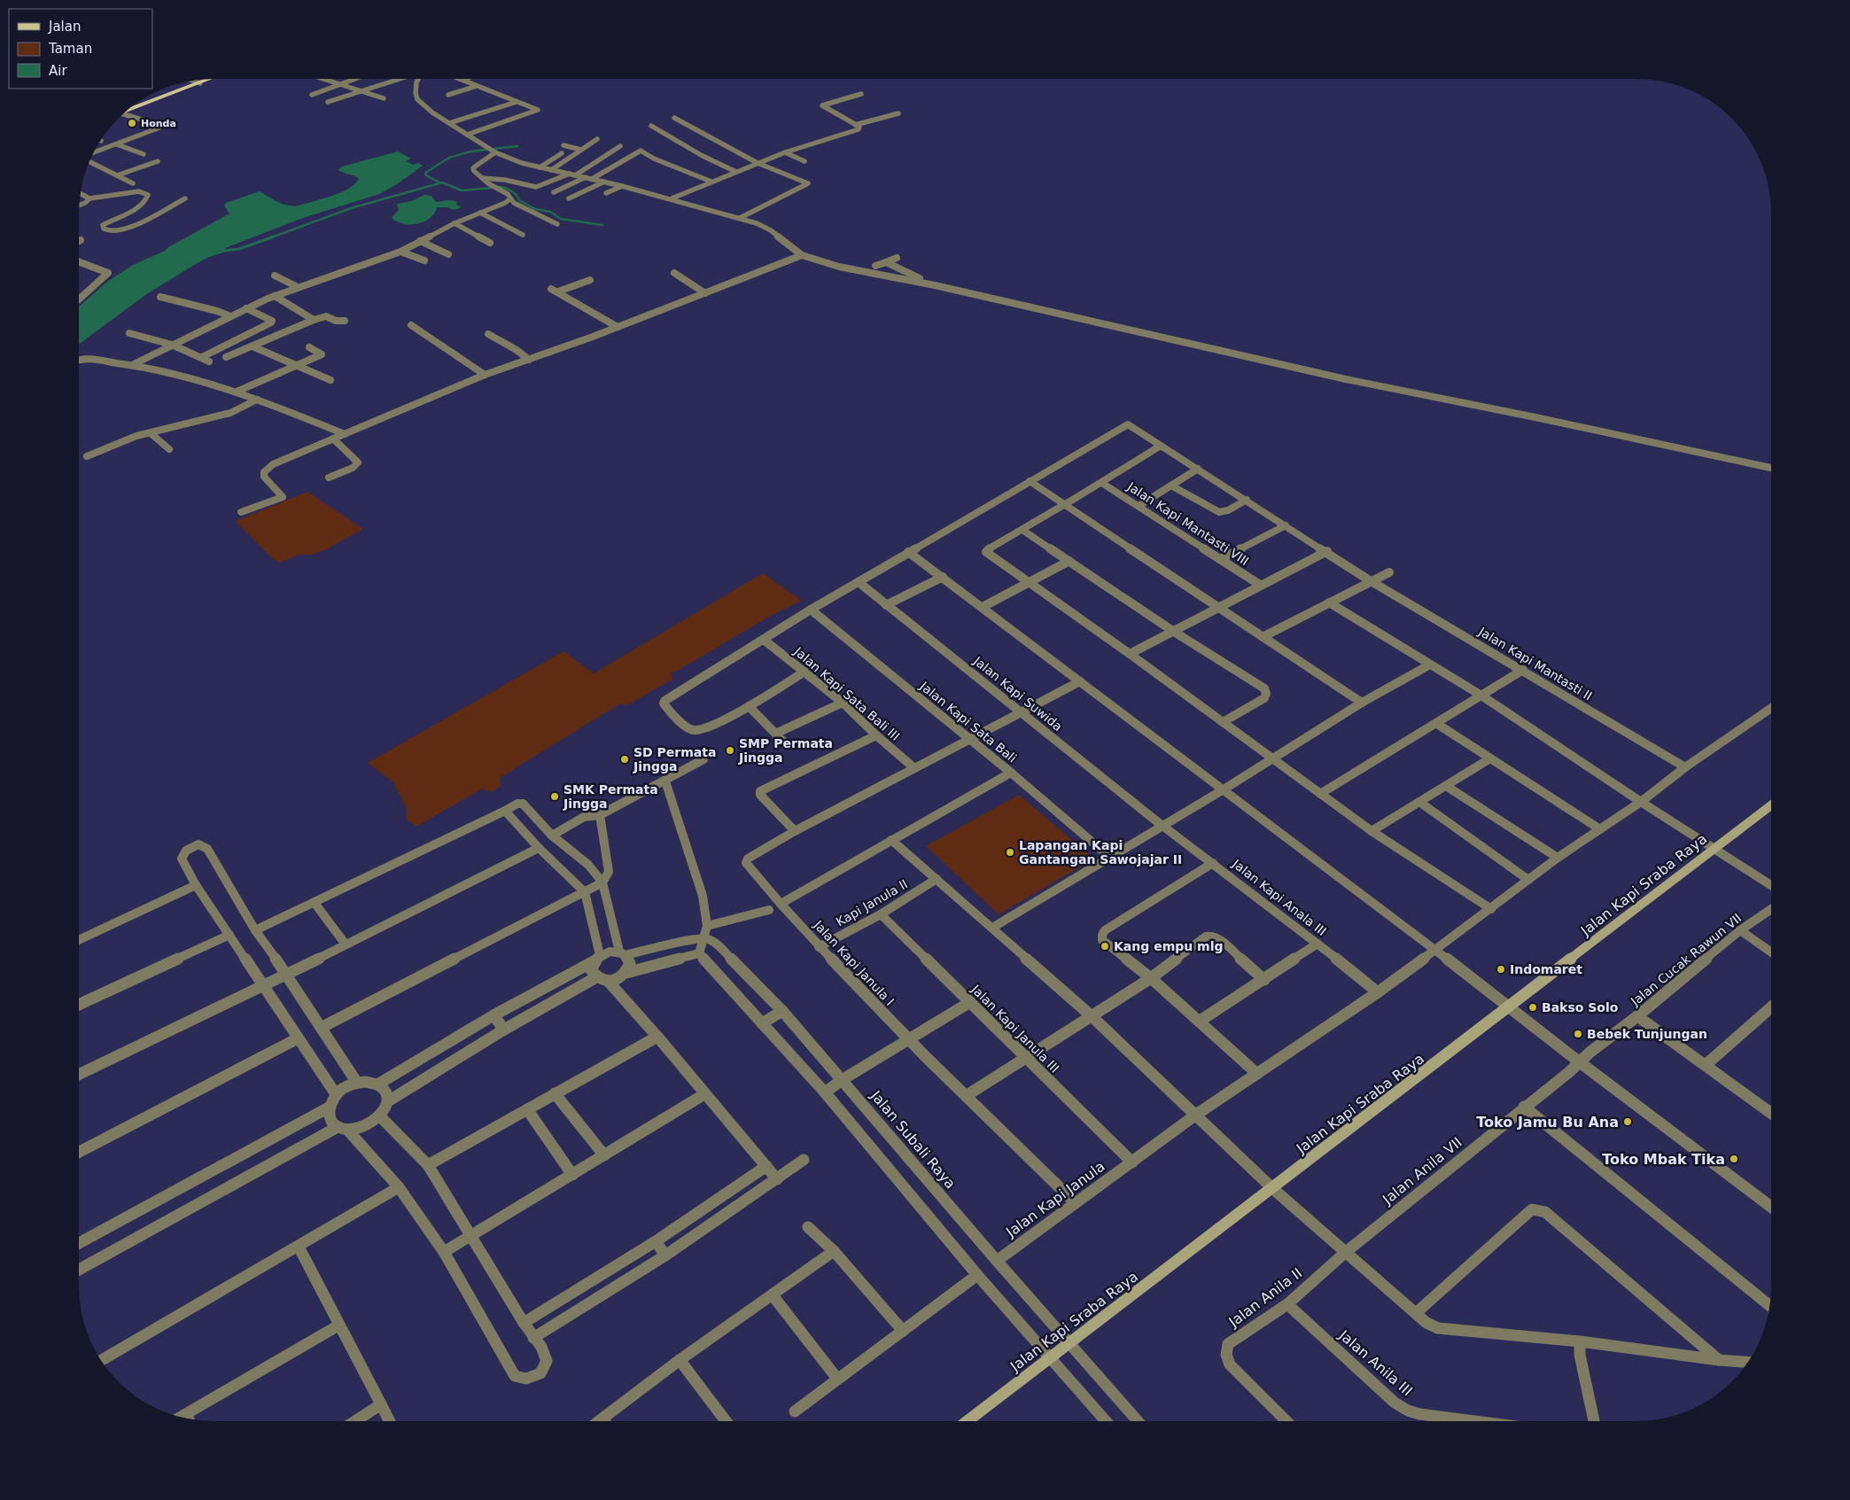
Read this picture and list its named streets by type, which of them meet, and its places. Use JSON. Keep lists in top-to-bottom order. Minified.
{"streets":{"street":["Jalan Kapi Mantasti VIII","Jalan Kapi Mantasti II","Jalan Kapi Sata Bali III","Jalan Kapi Suwida","Jalan Kapi Sata Bali","Jalan Kapi Sraba Raya","Jalan Kapi Anala III","Kapi Janula II","Jalan Cucak Rawun VII","Jalan Kapi Janula I","Jalan Kapi Janula III","Jalan Subali Raya","Jalan Anila VII","Jalan Kapi Janula","Jalan Anila II","Jalan Anila III"]},"crossings":[["Jalan Kapi Mantasti II","Jalan Kapi Janula"],["Jalan Kapi Suwida","Jalan Kapi Anala III"],["Jalan Kapi Sraba Raya","Jalan Subali Raya"],["Jalan Kapi Anala III","Jalan Kapi Janula"],["Kapi Janula II","Jalan Kapi Janula I"],["Kapi Janula II","Jalan Kapi Janula III"],["Jalan Cucak Rawun VII","Jalan Anila VII"],["Jalan Kapi Janula I","Jalan Kapi Janula"],["Jalan Kapi Janula III","Jalan Kapi Janula"],["Jalan Subali Raya","Jalan Kapi Janula"],["Jalan Anila VII","Jalan Anila II"],["Jalan Anila II","Jalan Anila III"]],"places":["Honda","SMP Permata Jingga","SD Permata Jingga","SMK Permata Jingga","Lapangan Kapi Gantangan Sawojajar II","Kang empu mlg","Indomaret","Bakso Solo","Bebek Tunjungan","Toko Jamu Bu Ana","Toko Mbak Tika"],"legend":["Jalan","Taman","Air"]}
